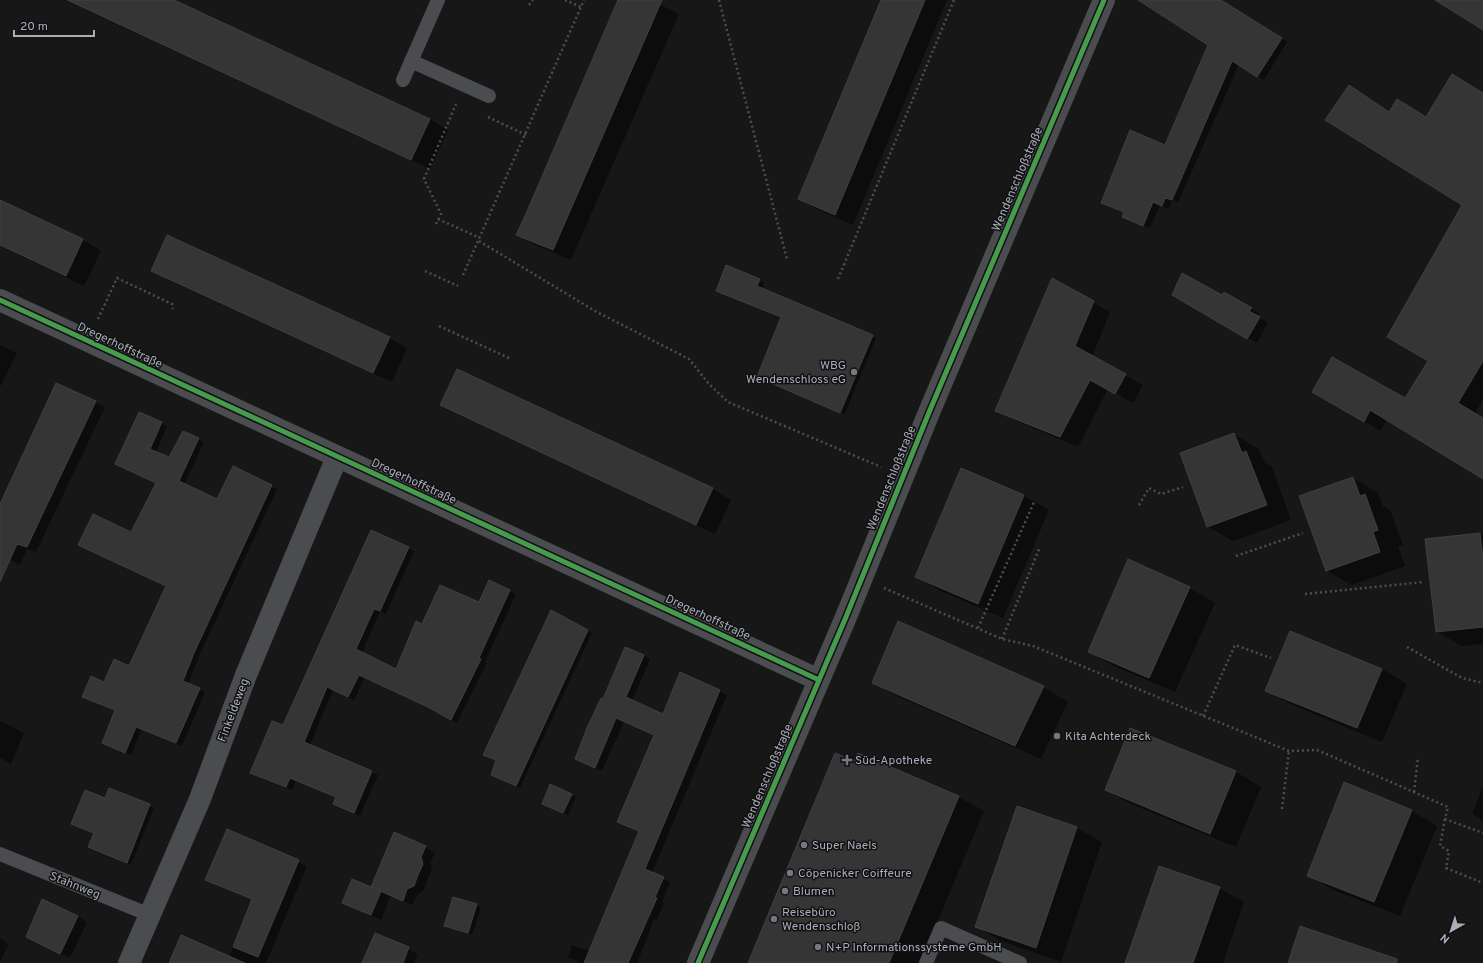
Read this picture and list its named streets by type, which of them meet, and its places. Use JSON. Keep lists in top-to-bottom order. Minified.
{"streets":{"street":["Wendenschloßstraße","Dregerhoffstraße","Finkeldeweg"],"lane":["Stahnweg"]},"crossings":[["Wendenschloßstraße","Dregerhoffstraße"],["Dregerhoffstraße","Finkeldeweg"],["Finkeldeweg","Stahnweg"]],"places":{"other":["WBG Wendenschloss eG","Kita Achterdeck","Super Naels","Cöpenicker Coiffeure","Blumen","Reisebüro Wendenschloß","N+P Informationssysteme GmbH"],"health":["Süd-Apotheke"]},"scale_bar":"20 m","north":"bottom left"}
